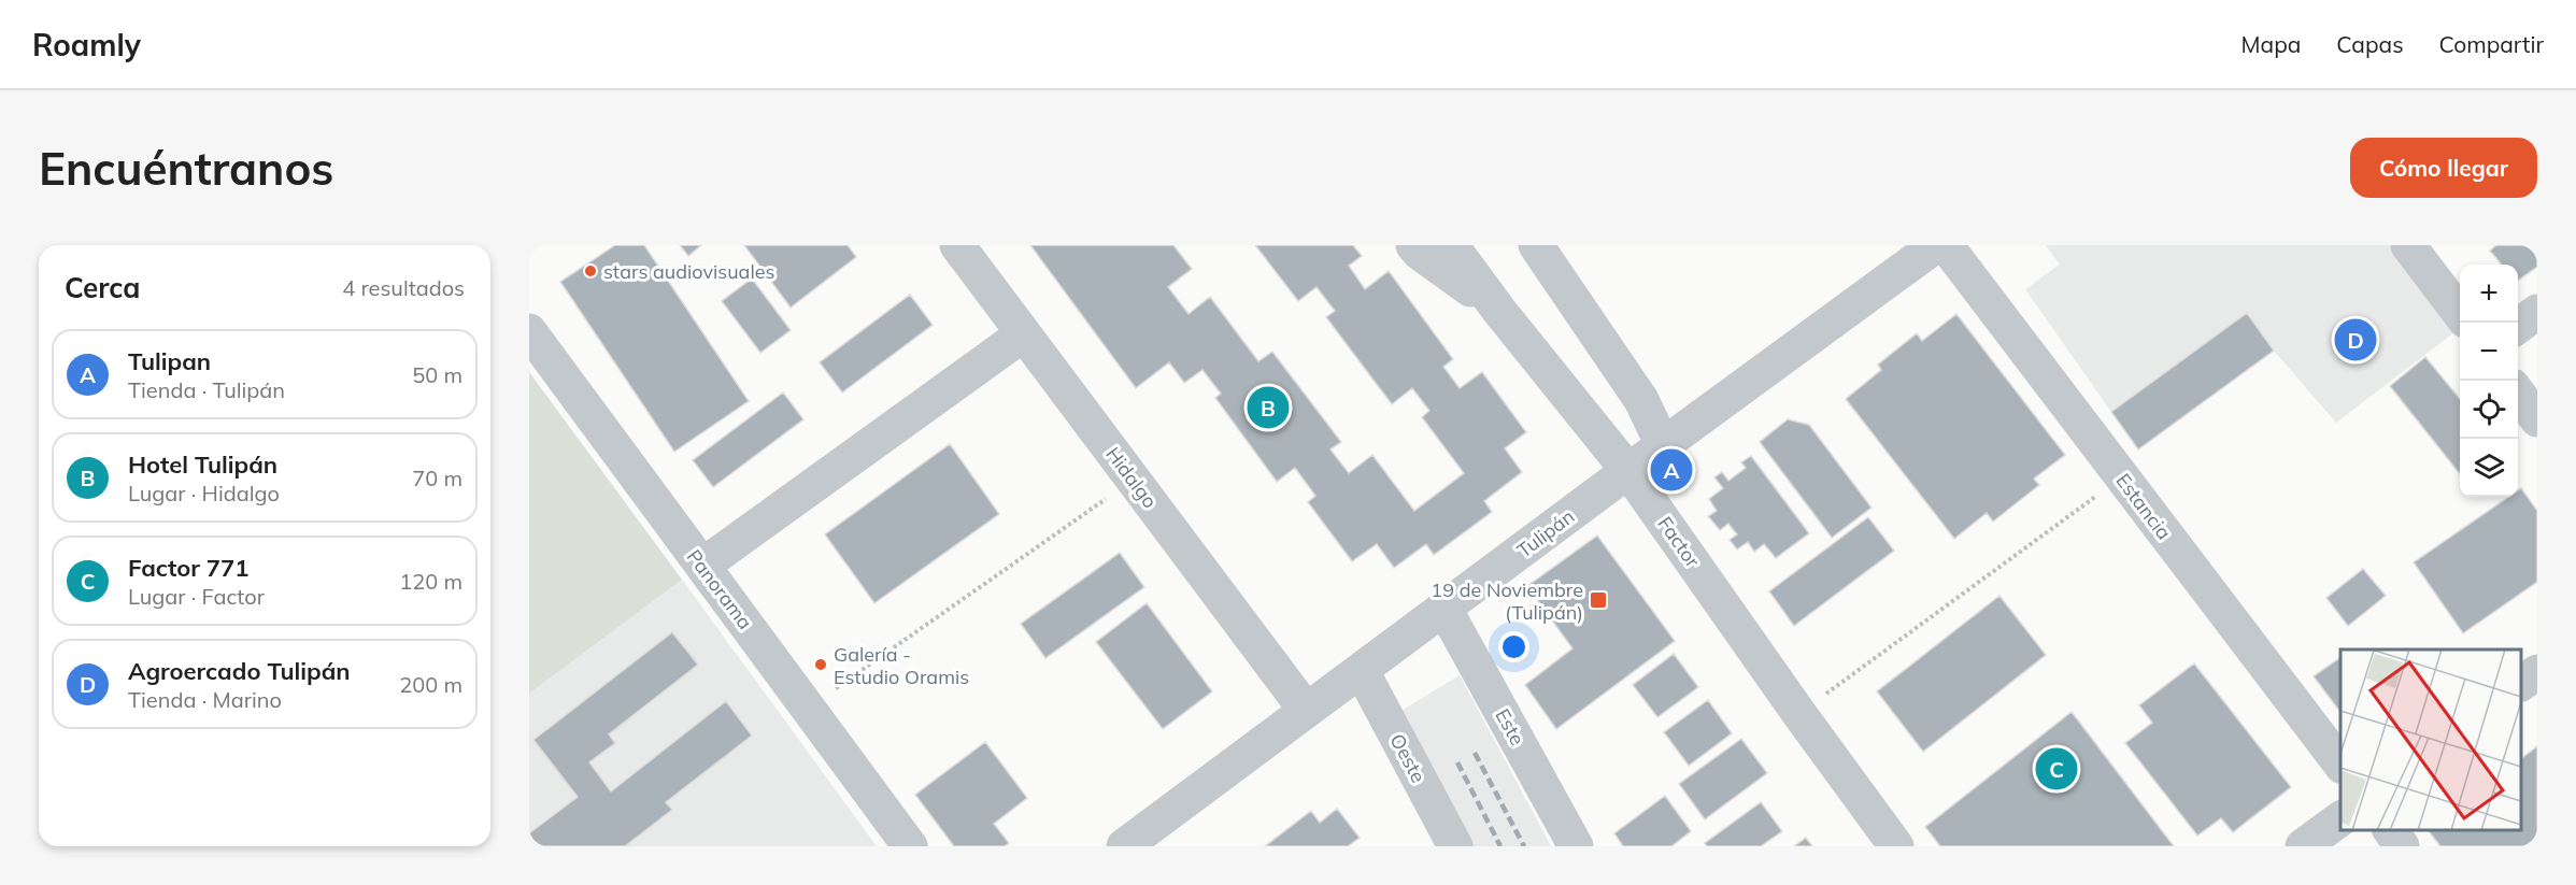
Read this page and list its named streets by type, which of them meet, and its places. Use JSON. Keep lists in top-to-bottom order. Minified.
{"streets":{"street":["Hidalgo","Estancia","Tulipán","Factor","Panorama","Este","Oeste"]},"crossings":[["Hidalgo","Tulipán"],["Tulipán","Factor"],["Tulipán","Este"],["Tulipán","Oeste"]],"places":{"other":["stars audiovisuales","Galería - Estudio Oramis"],"transit":["19 de Noviembre (Tulipán)"]},"page":{"header":"Roamly","nav":["Mapa","Capas","Compartir"],"buttons":"Cómo llegar","title":"Encuéntranos","heading":["Cerca","4 resultados"],"map_buttons":["+","−"],"pins":["D","B","A","C"],"list":[{"mark":"A","name":"Tulipan","note":"Tienda · Tulipán","value":"50 m"},{"mark":"B","name":"Hotel Tulipán","note":"Lugar · Hidalgo","value":"70 m"},{"mark":"C","name":"Factor 771","note":"Lugar · Factor","value":"120 m"},{"mark":"D","name":"Agroercado Tulipán","note":"Tienda · Marino","value":"200 m"}]}}
